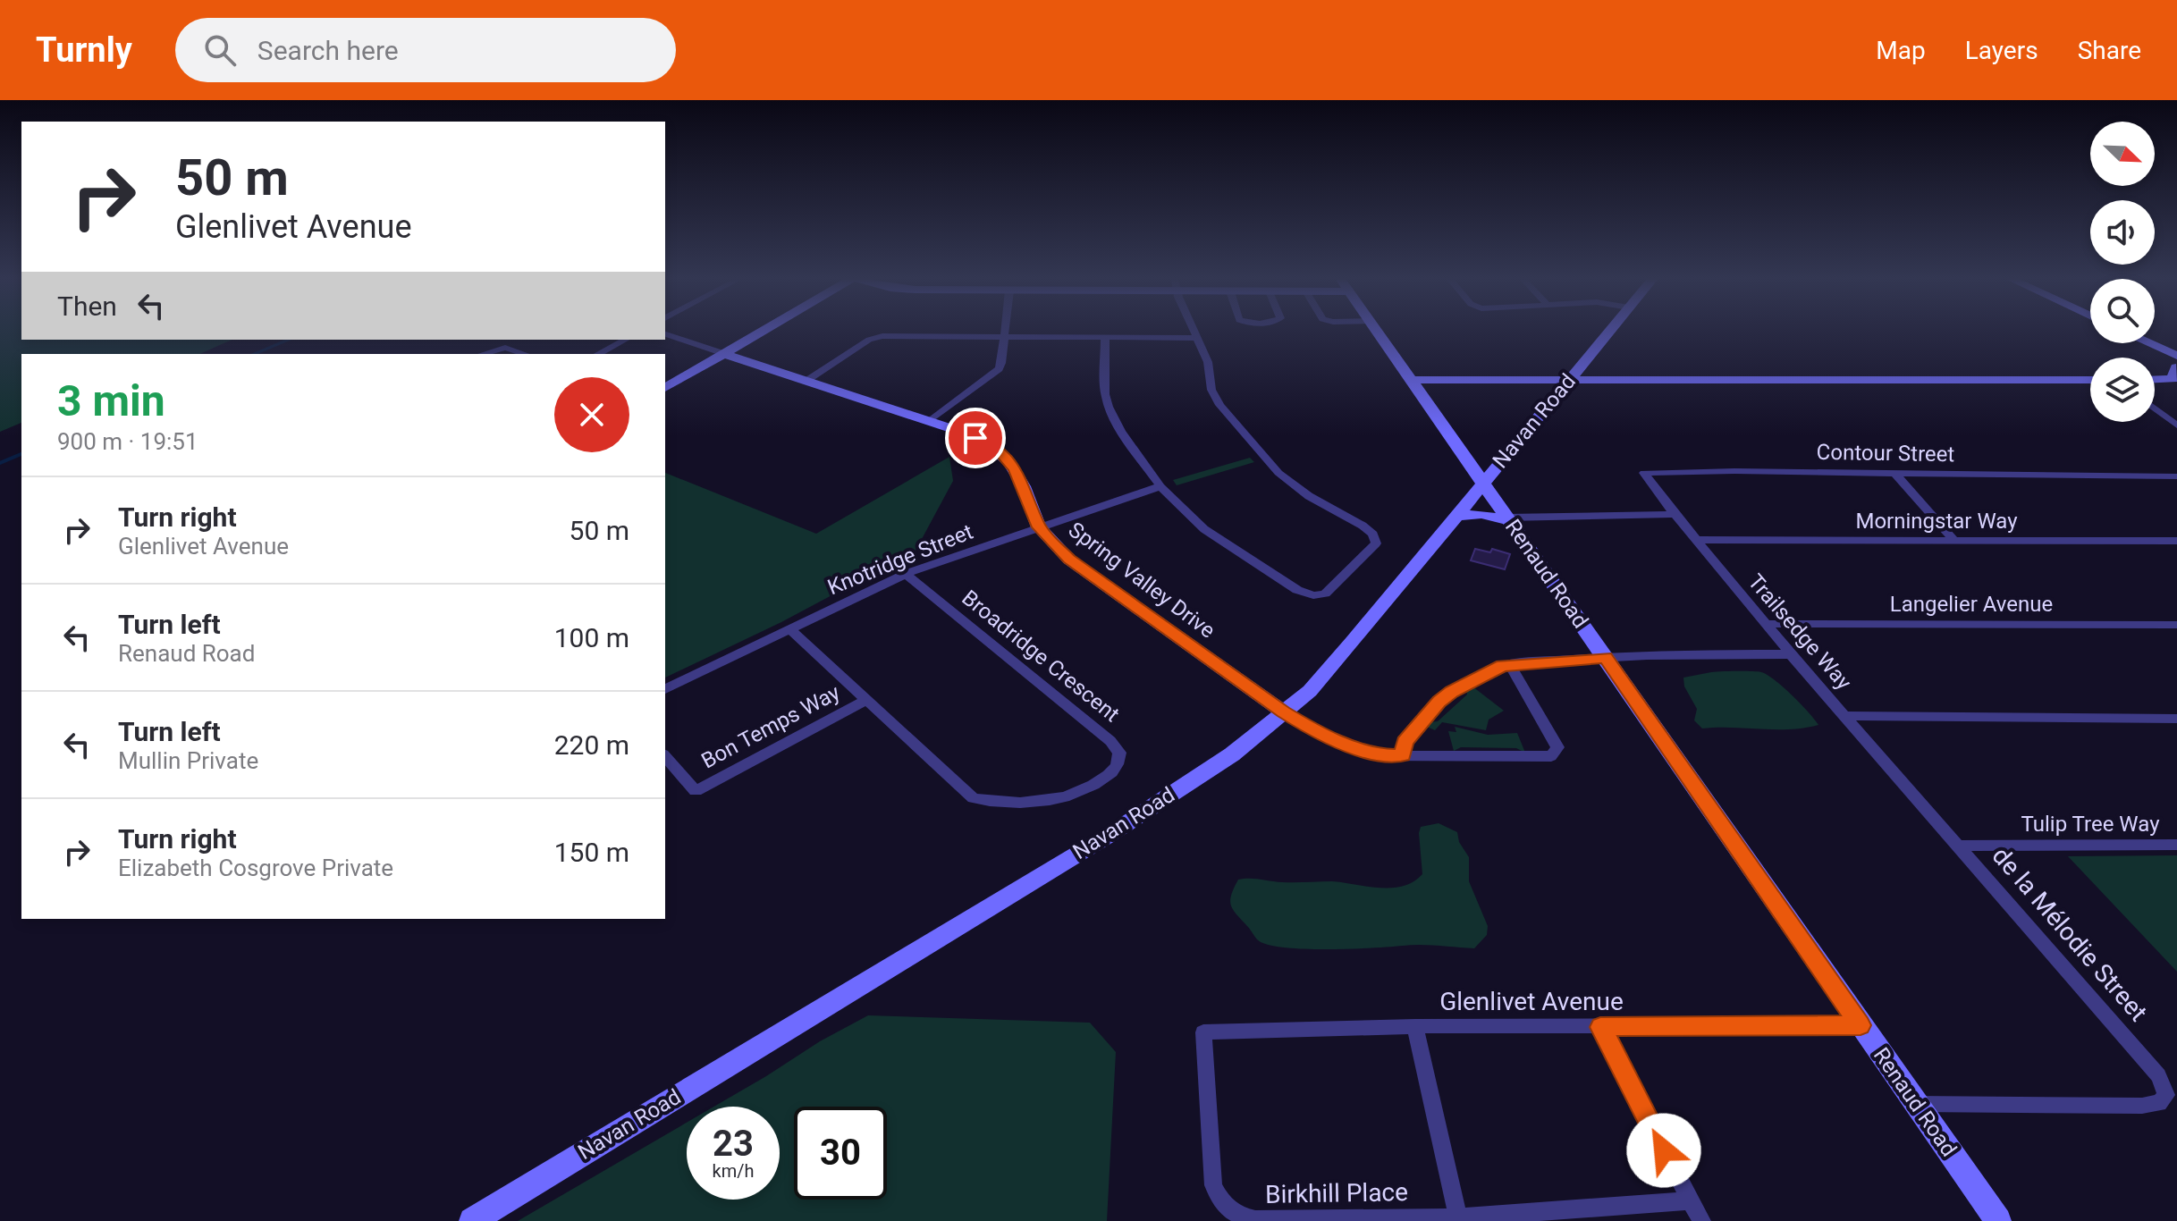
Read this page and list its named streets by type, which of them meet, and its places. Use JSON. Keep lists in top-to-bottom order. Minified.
{"streets":{"street":["Navan Road","Contour Street","Morningstar Way","Knotridge Street","Renaud Road","Spring Valley Drive","Langelier Avenue","Trailsedge Way","Broadridge Crescent","Bon Temps Way","Tulip Tree Way","de la Mélodie Street","Glenlivet Avenue","Birkhill Place"]},"crossings":[["Navan Road","Renaud Road"],["Navan Road","Spring Valley Drive"],["Contour Street","Trailsedge Way"],["Morningstar Way","Trailsedge Way"],["Knotridge Street","Spring Valley Drive"],["Knotridge Street","Broadridge Crescent"],["Renaud Road","de la Mélodie Street"],["Renaud Road","Glenlivet Avenue"],["Langelier Avenue","Trailsedge Way"],["Trailsedge Way","de la Mélodie Street"],["Broadridge Crescent","Bon Temps Way"],["Tulip Tree Way","de la Mélodie Street"],["Glenlivet Avenue","Birkhill Place"]],"north":"bottom right","page":{"header":"Turnly","search":"Search here","nav":["Map","Layers","Share"],"turn":["50 m","Glenlivet Avenue"],"then":"Then","heading":["3 min","900 m · 19:51"],"list":[{"name":"Turn right","note":"Glenlivet Avenue","value":"50 m"},{"name":"Turn left","note":"Renaud Road","value":"100 m"},{"name":"Turn left","note":"Mullin Private","value":"220 m"},{"name":"Turn right","note":"Elizabeth Cosgrove Private","value":"150 m"}],"speed":"23 km/h","limit":"30"}}
